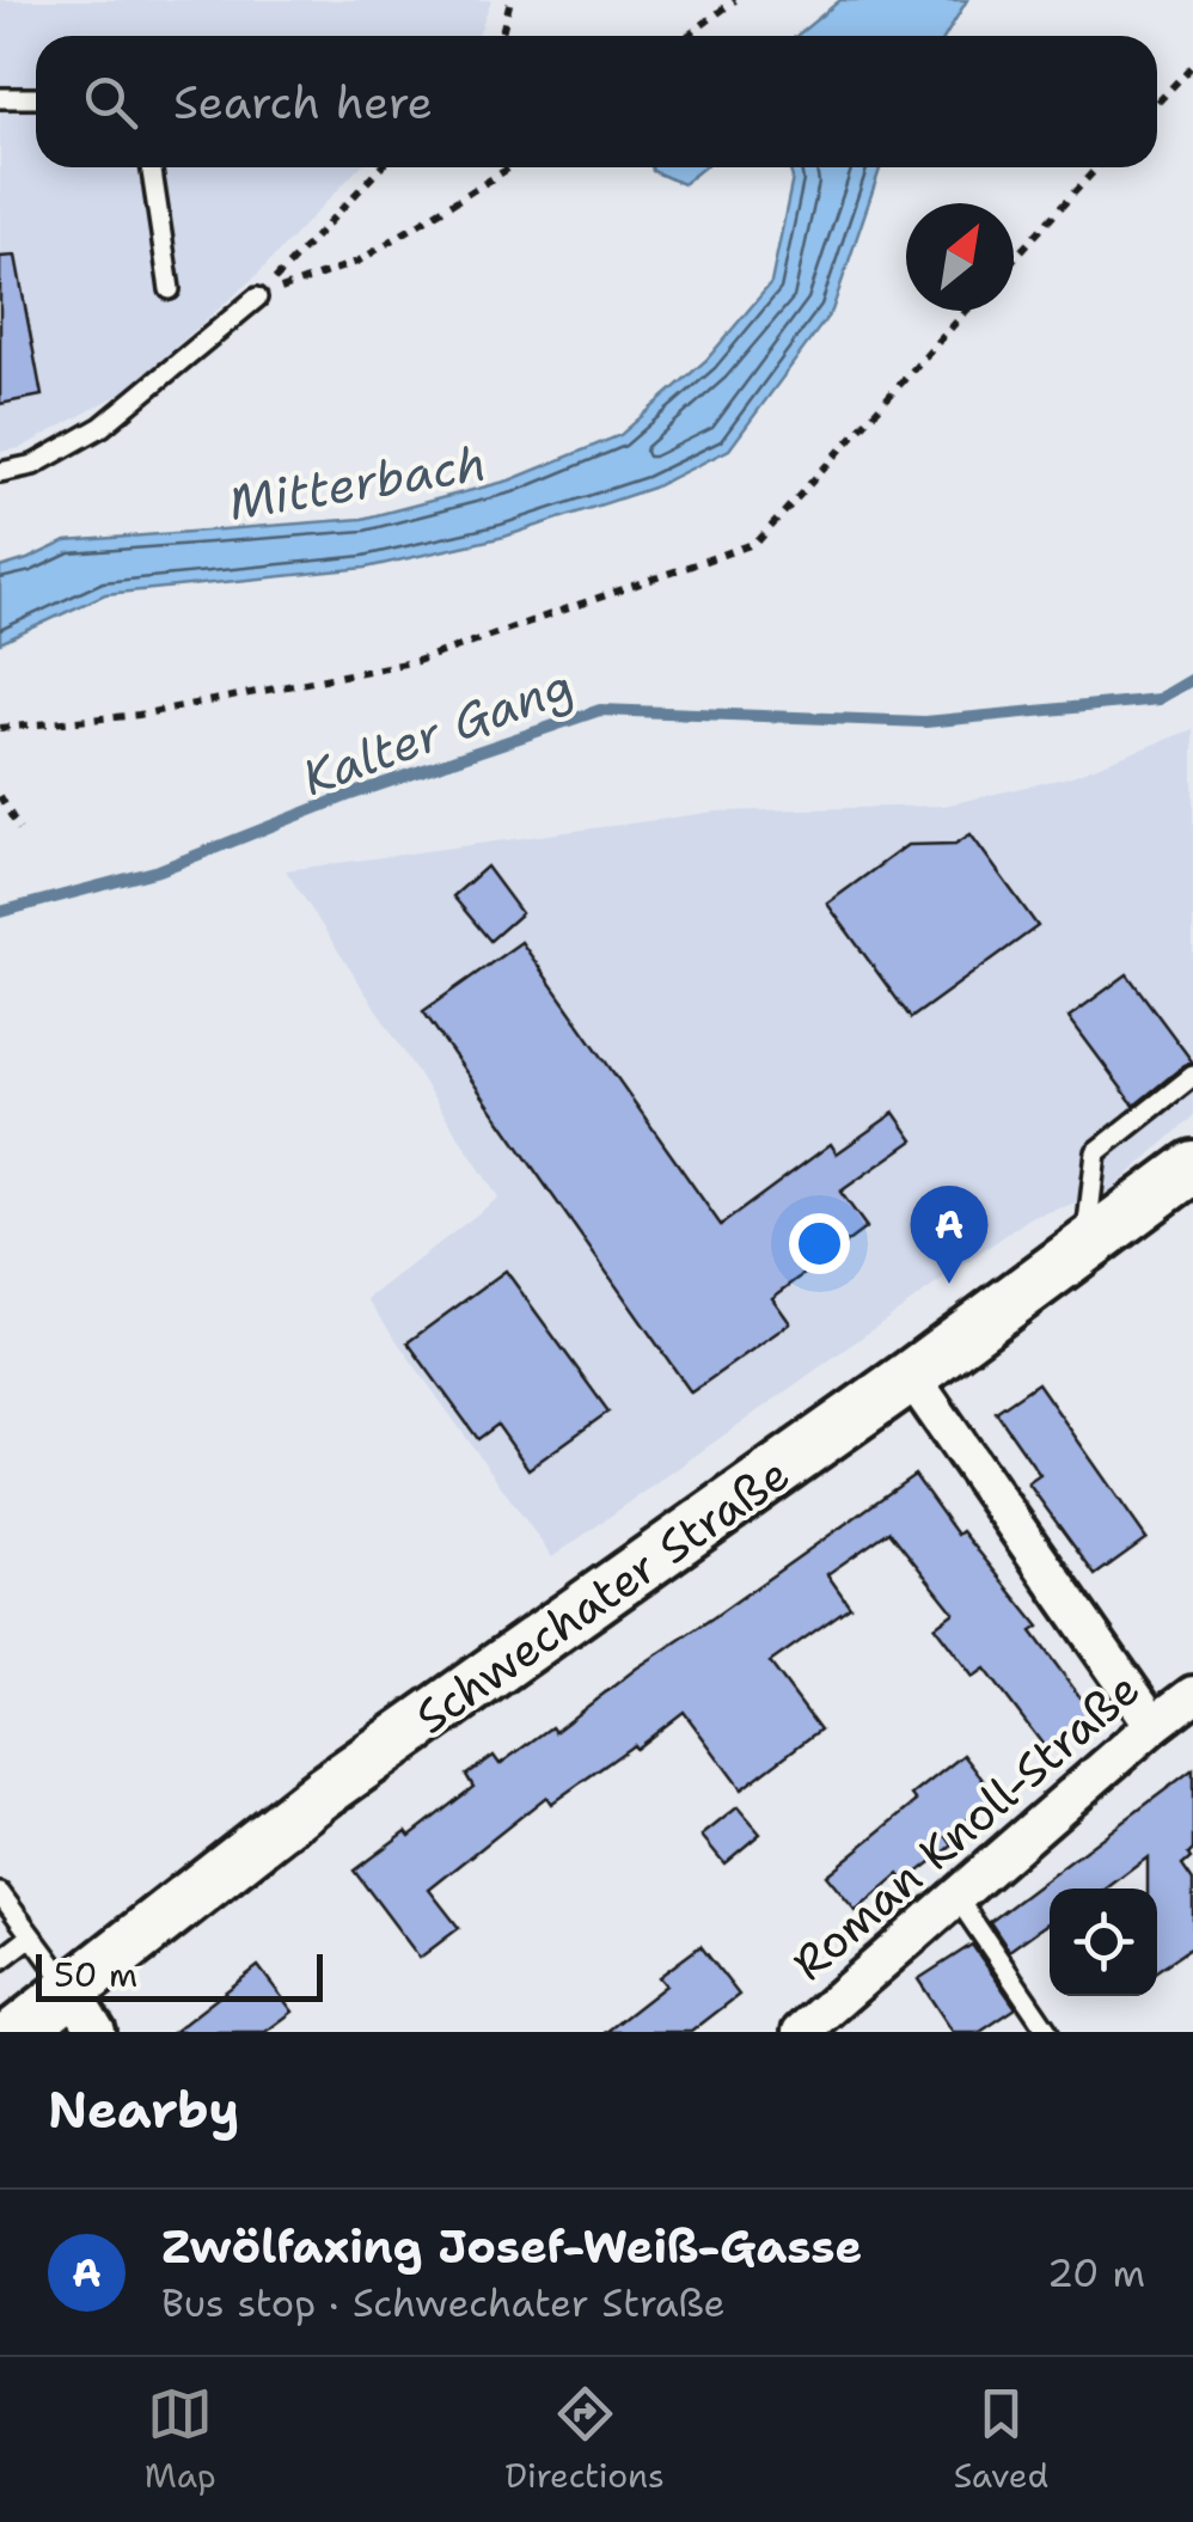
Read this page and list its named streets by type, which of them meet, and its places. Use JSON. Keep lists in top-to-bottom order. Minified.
{"streets":{"main road":["Schwechater Straße"],"street":["Roman Knoll-Straße"]},"water":["Mitterbach","Kalter Gang"],"scale_bar":"50 m","north":"top right","page":{"search":"Search here","pins":"A","scale":"50 m","heading":"Nearby","list":[{"mark":"A","name":"Zwölfaxing Josef-Weiß-Gasse","note":"Bus stop · Schwechater Straße","value":"20 m"}],"nav":["Map","Directions","Saved"]}}
